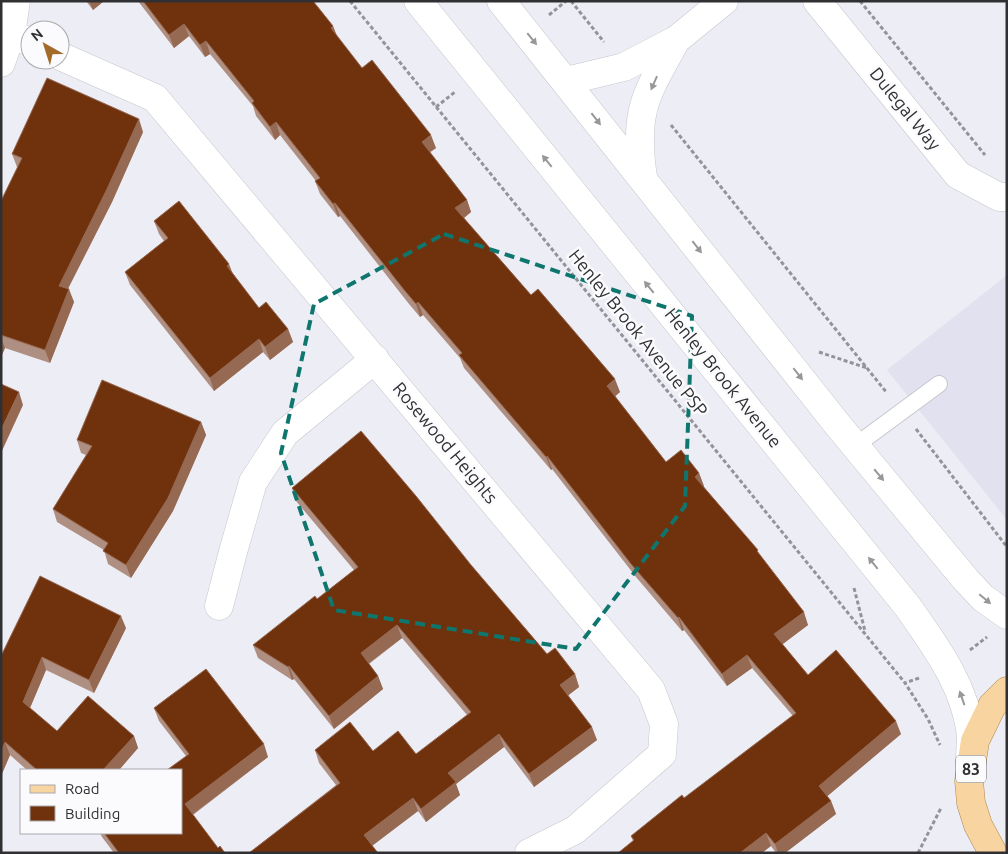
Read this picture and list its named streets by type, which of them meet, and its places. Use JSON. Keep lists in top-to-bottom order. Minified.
{"streets":{"main road":["83"],"street":["Dulegal Way","Henley Brook Avenue","Rosewood Heights"],"path":["Henley Brook Avenue PSP"]},"crossings":[["Henley Brook Avenue","83"]],"legend":["Road","Building"],"north":"top left"}
